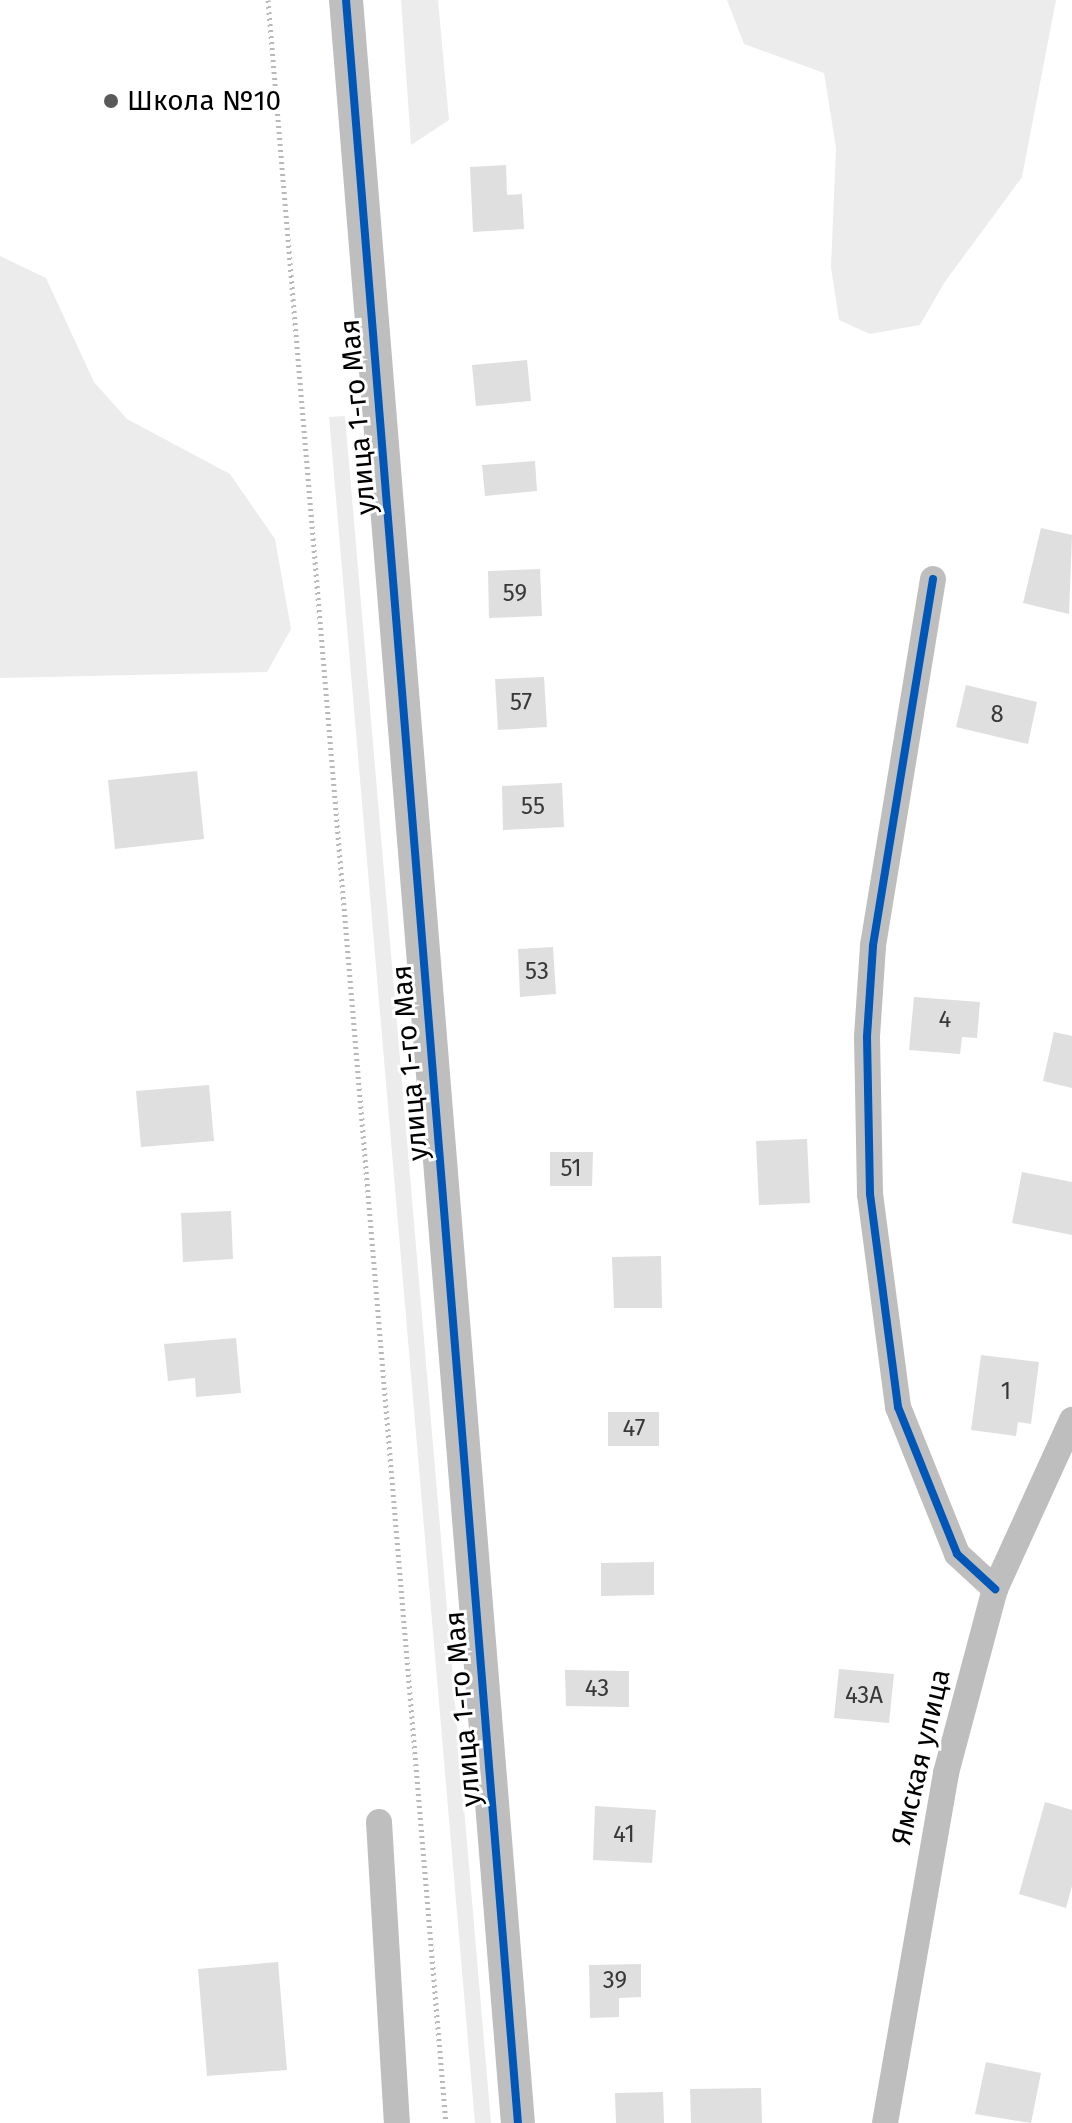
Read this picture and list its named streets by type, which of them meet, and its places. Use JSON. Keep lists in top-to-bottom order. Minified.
{"streets":{"street":["улица 1-го Мая","Ямская улица"]},"places":["Школа №10"],"house_numbers":["59","57","8","55","53","4","51","1","47","43","43А","41","39"]}
